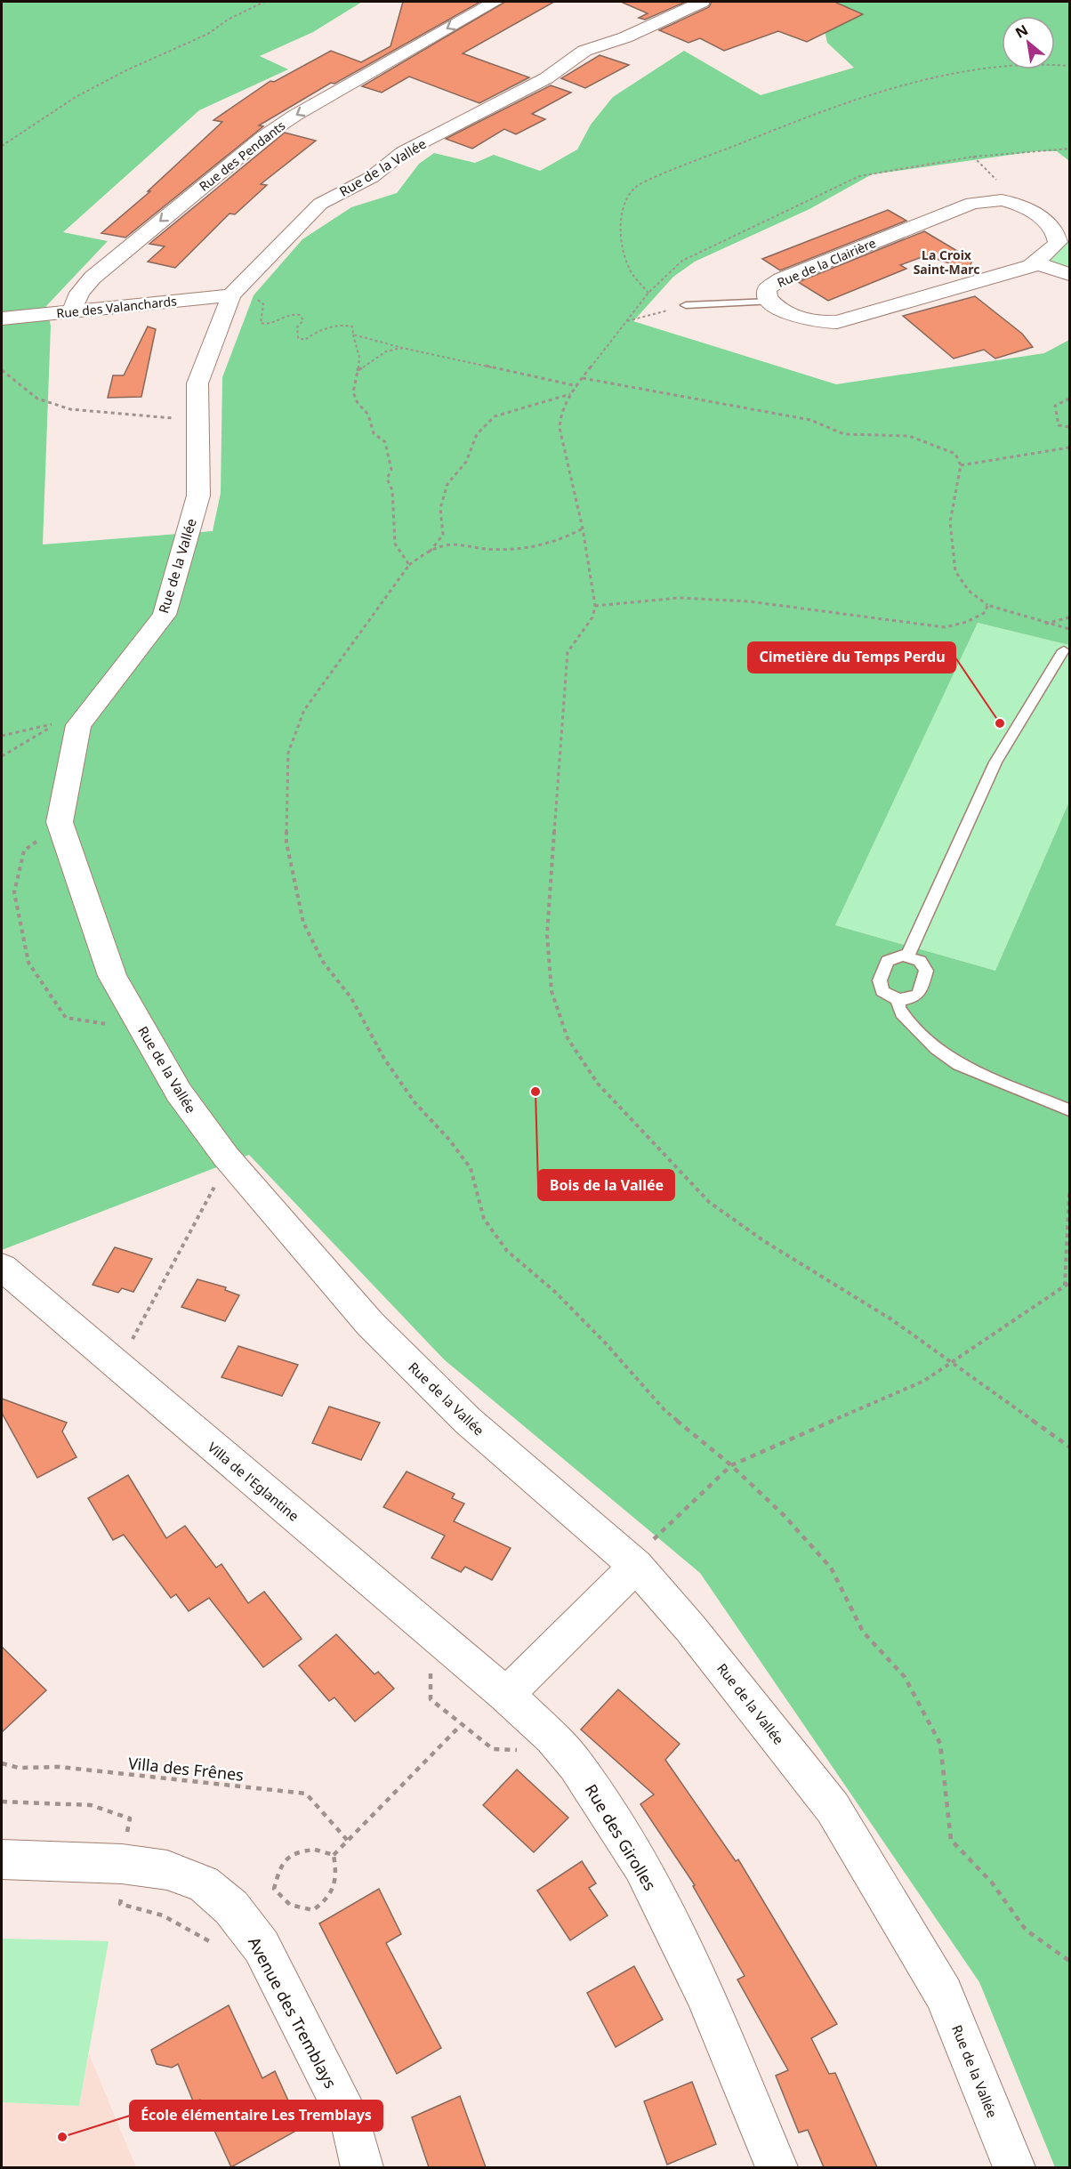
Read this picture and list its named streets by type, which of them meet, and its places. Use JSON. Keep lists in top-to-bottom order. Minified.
{"streets":{"street":["Rue des Pendants","Rue de la Vallée","Rue de la Clairière","Rue des Valanchards","Villa de l'Eglantine","Rue des Girolles","Avenue des Tremblays"],"path":["Villa des Frênes"]},"crossings":[["Rue des Pendants","Rue des Valanchards"],["Rue de la Vallée","Rue des Valanchards"],["Villa de l'Eglantine","Rue des Girolles"]],"one_way":["Rue des Pendants"],"districts":["La Croix Saint-Marc"],"places":["Cimetière du Temps Perdu","Bois de la Vallée","École élémentaire Les Tremblays"],"north":"top left"}
